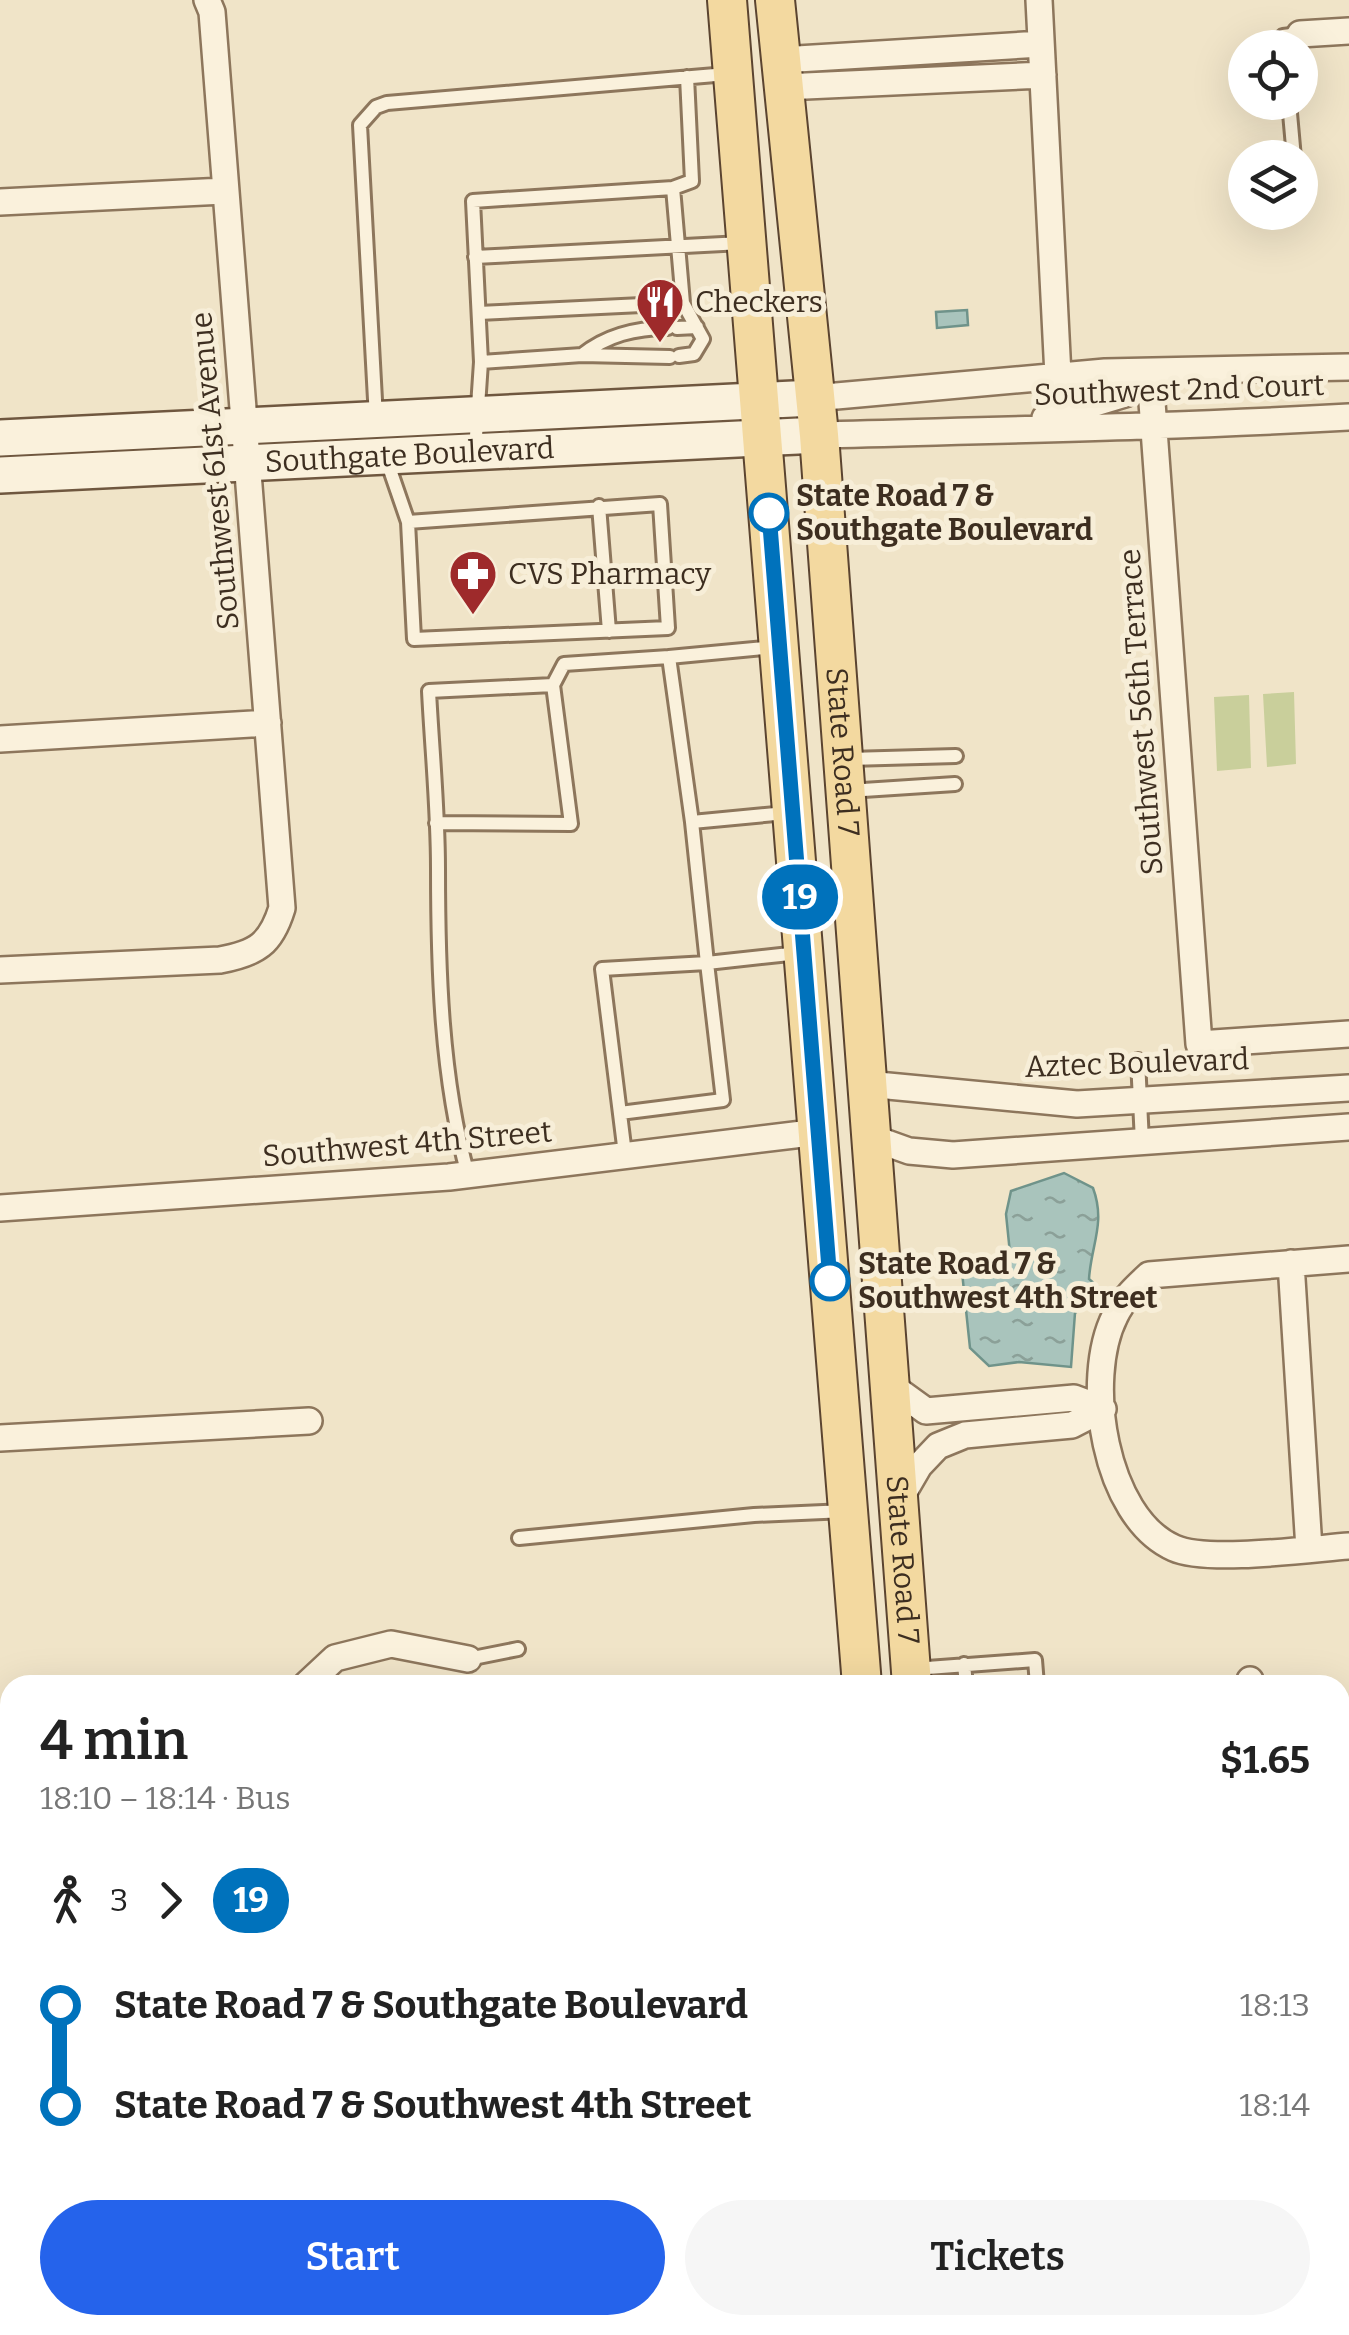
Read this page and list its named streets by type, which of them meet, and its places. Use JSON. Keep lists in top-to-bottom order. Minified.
{"streets":{"main road":["Southgate Boulevard","State Road 7"],"street":["Southwest 2nd Court","Southwest 61st Avenue","Southwest 56th Terrace","Aztec Boulevard","Southwest 4th Street"]},"crossings":[["Southwest 2nd Court","Southgate Boulevard"],["Southwest 2nd Court","Southwest 56th Terrace"],["Southwest 2nd Court","State Road 7"],["Southgate Boulevard","Southwest 61st Avenue"],["Southgate Boulevard","State Road 7"],["State Road 7","Aztec Boulevard"],["State Road 7","Southwest 4th Street"]],"places":{"restaurant":["Checkers"],"other":["State Road 7 & Southgate Boulevard","State Road 7 & Southwest 4th Street"],"pharmacy":["CVS Pharmacy"]},"lines":["bus line 19"],"page":{"on_map":"19","heading":["4 min","18:10 – 18:14 · Bus","$1.65"],"legs":["3","19"],"list":[{"name":"State Road 7 & Southgate Boulevard","value":"18:13"},{"name":"State Road 7 & Southwest 4th Street","value":"18:14"}],"buttons":["Start","Tickets"]}}
